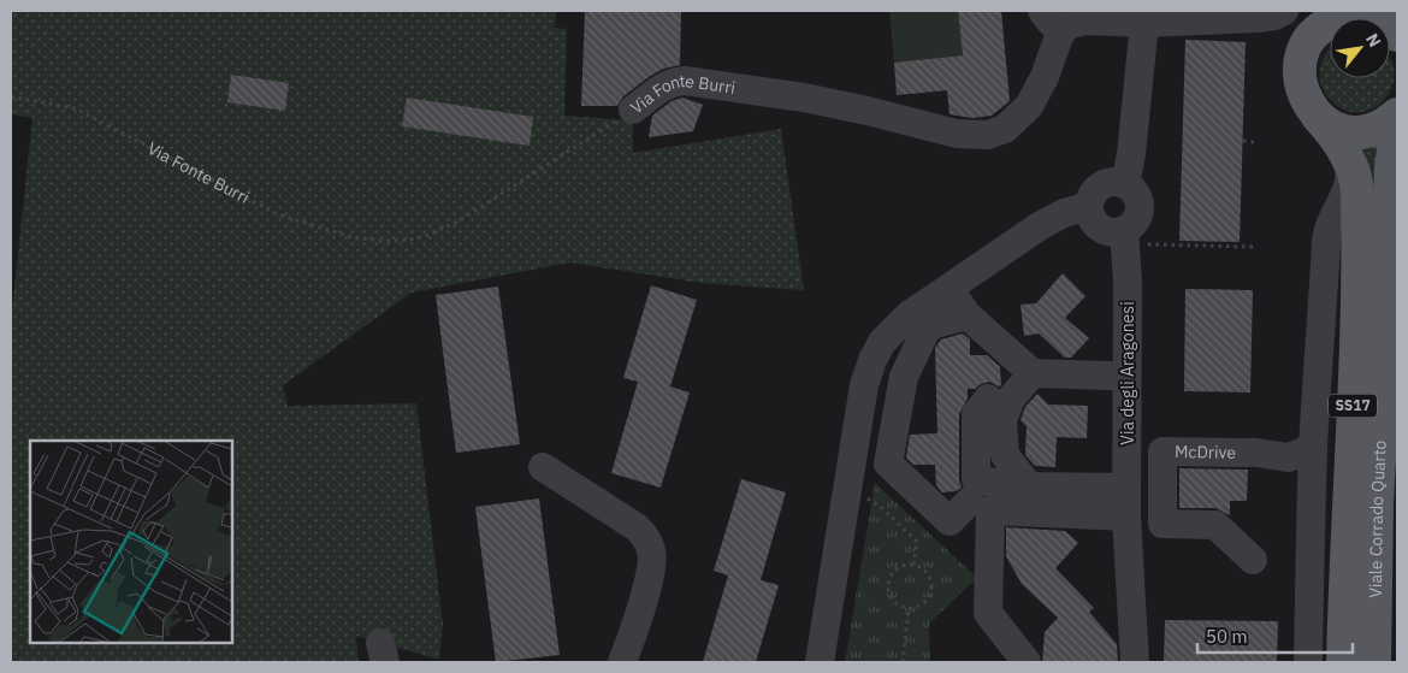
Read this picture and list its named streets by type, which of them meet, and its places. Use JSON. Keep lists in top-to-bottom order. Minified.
{"streets":{"main road":["SS17","Viale Corrado Quarto"],"street":["Via Fonte Burri","Via degli Aragonesi","McDrive"]},"crossings":[["McDrive","Viale Corrado Quarto"]],"scale_bar":"50 m","north":"top right"}
